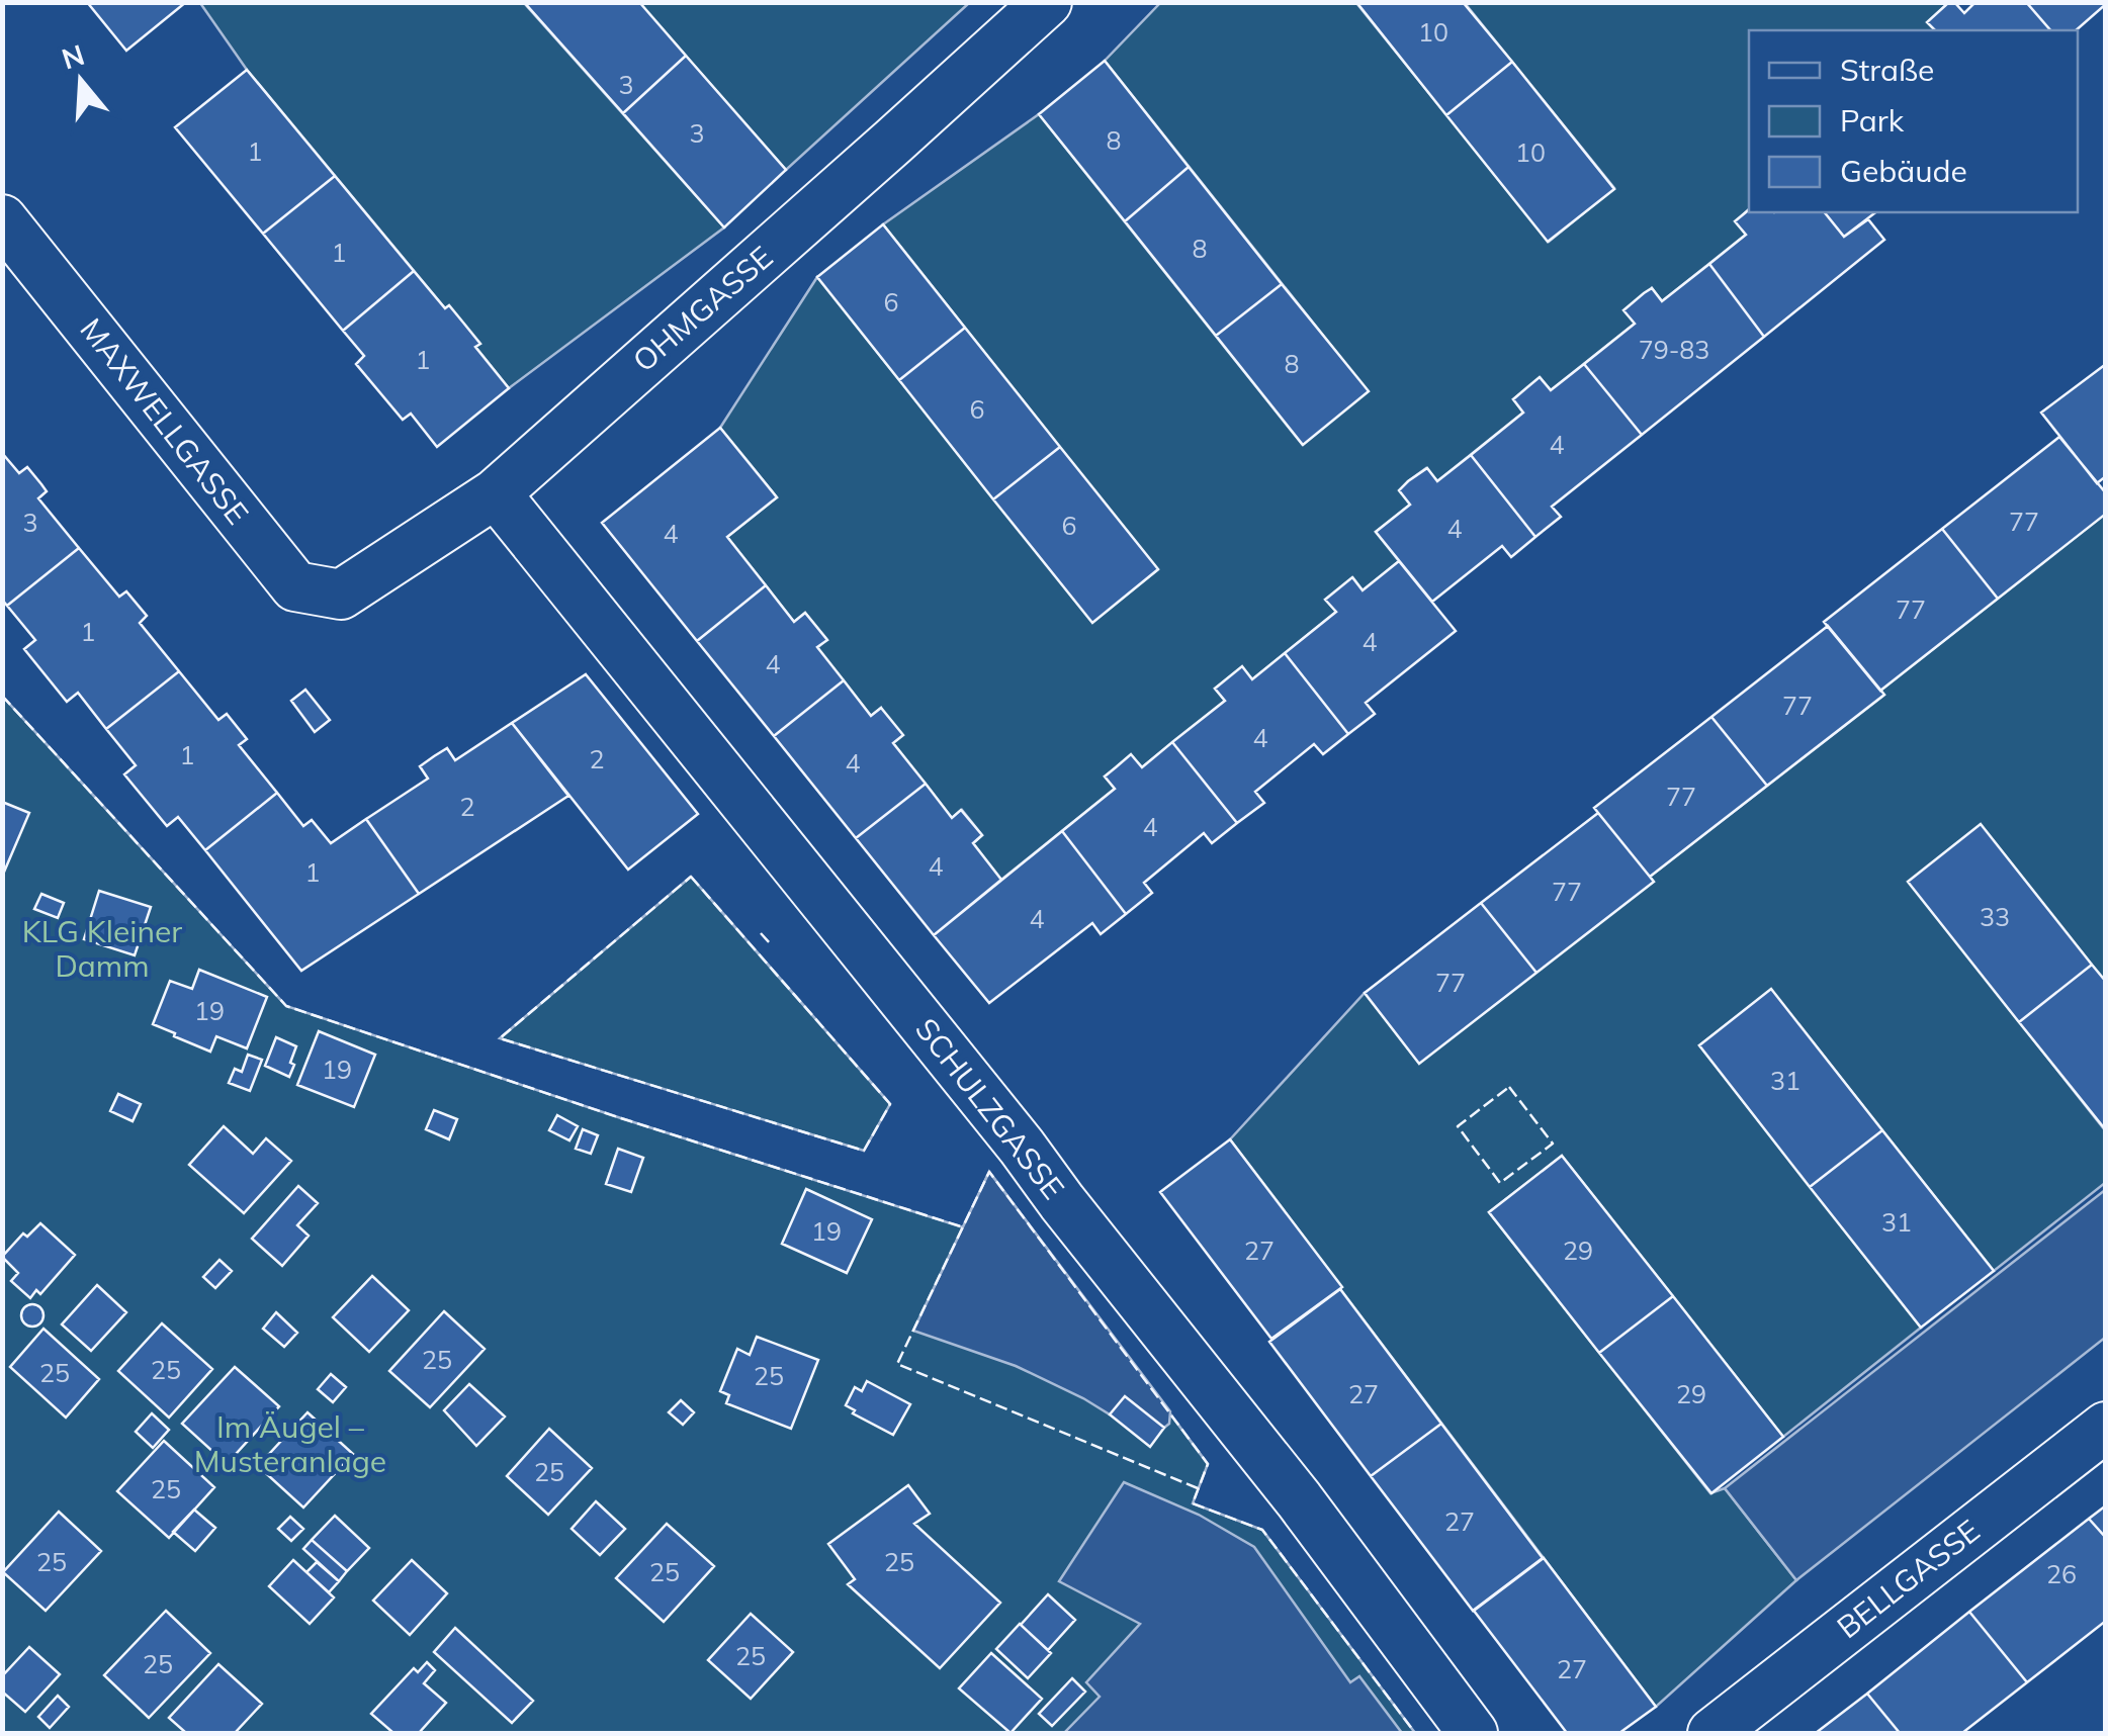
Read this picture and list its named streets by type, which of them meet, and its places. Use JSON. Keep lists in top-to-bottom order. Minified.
{"streets":{"street":["OHMGASSE","MAXWELLGASSE","SCHULZGASSE","BELLGASSE"]},"crossings":[["OHMGASSE","MAXWELLGASSE"],["OHMGASSE","SCHULZGASSE"]],"parks":["KLG Kleiner Damm","Im Äugel – Musteranlage"],"house_numbers":["10","3","3","8","1","10","8","1","6","79-83","1","8","6","4","77","3","6","4","4","77","1","4","4","77","4","1","2","4","77","2","4","4","1","77","33","4","77","19","19","31","31","19","27","29","25","25","25","25","27","29","25","25","27","25","25","25","26","25","25","27"],"legend":["Straße","Park","Gebäude"],"north":"top"}
